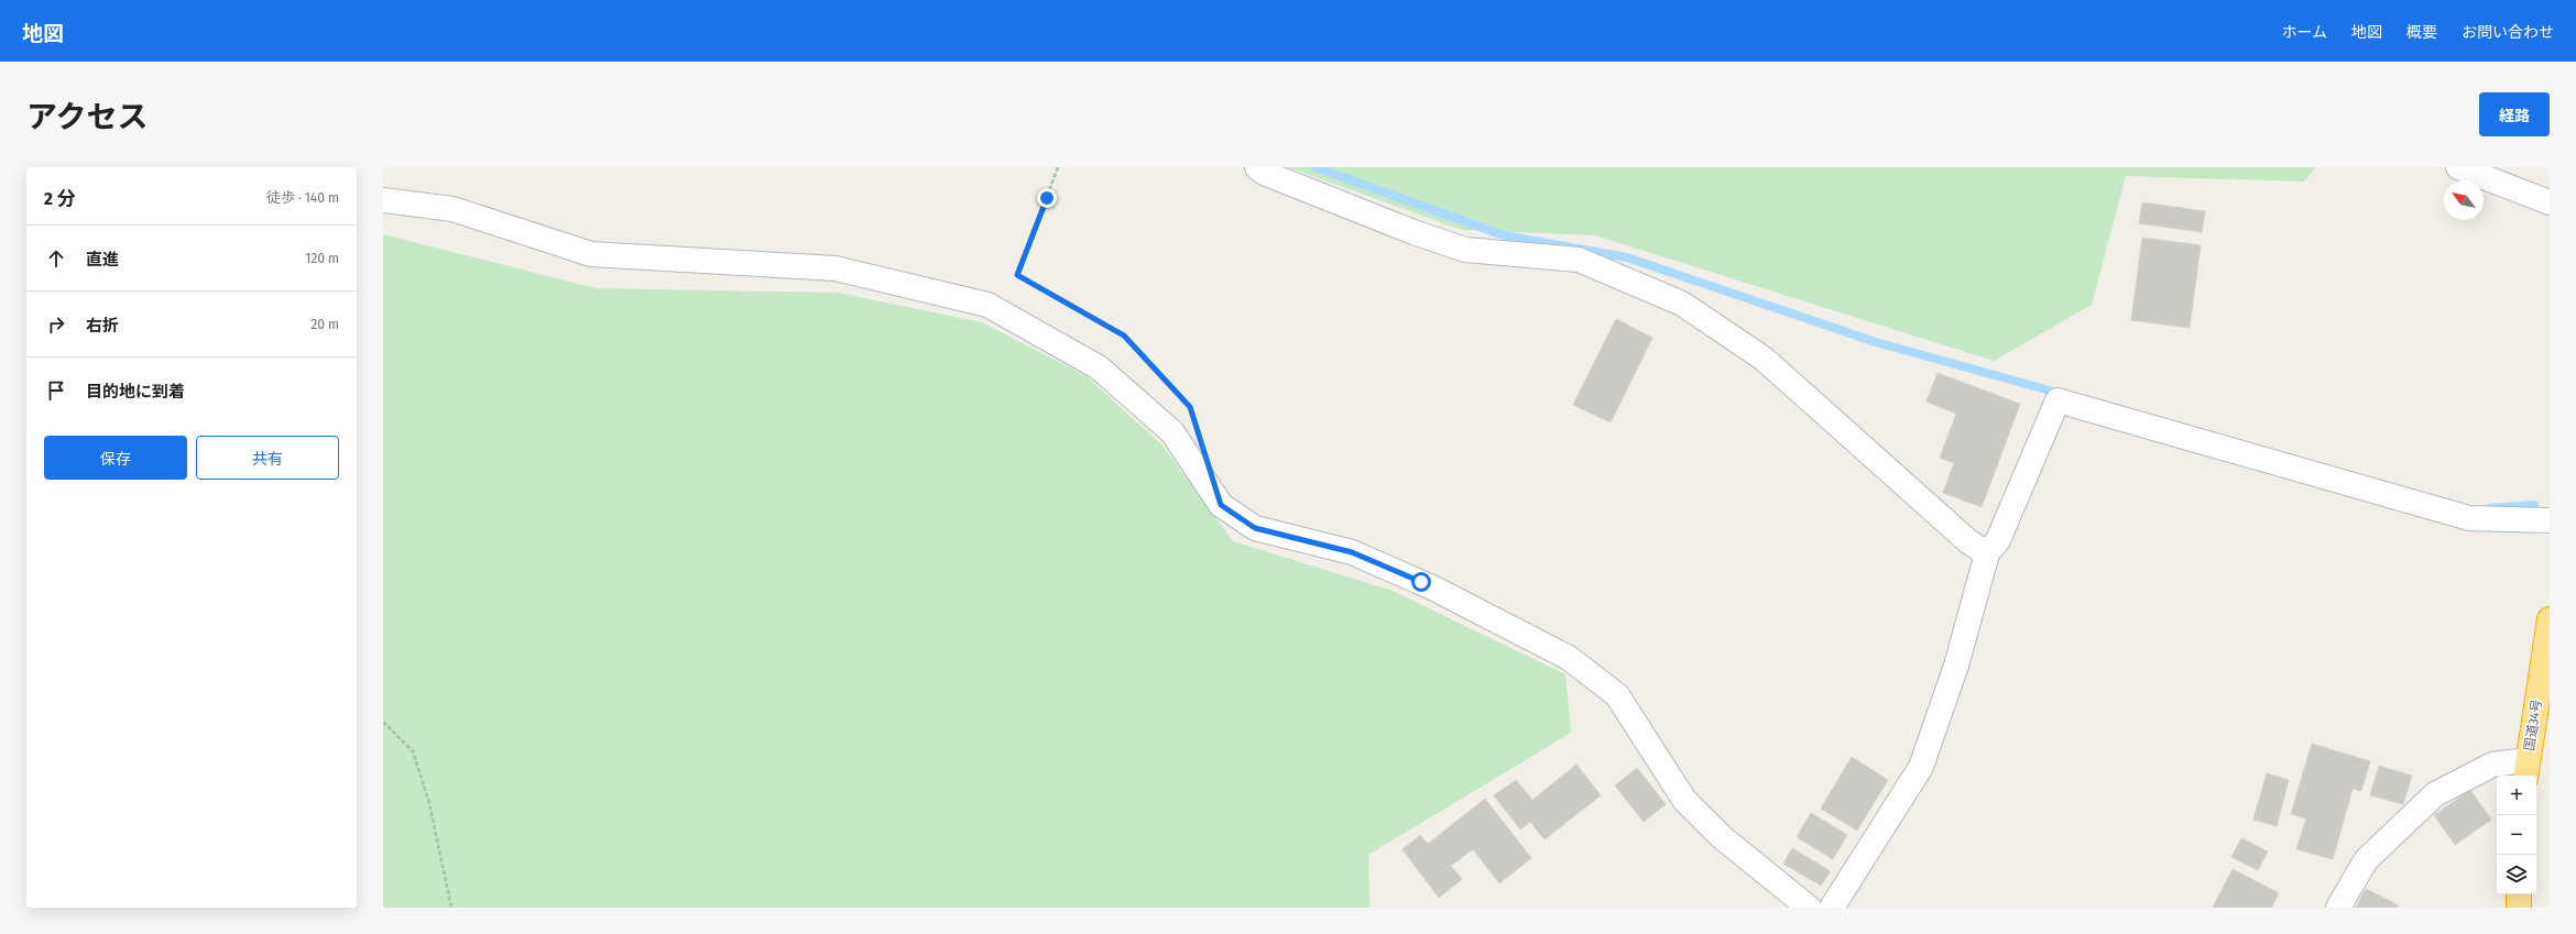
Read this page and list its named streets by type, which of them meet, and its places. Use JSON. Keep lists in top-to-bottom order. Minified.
{"streets":{"highway":["国道34号"]},"north":"top left","page":{"header":"地図","nav":["ホーム","地図","概要","お問い合わせ"],"title":"アクセス","buttons":["経路",["保存","共有"]],"heading":["2 分","徒歩 · 140 m"],"list":[["直進","120 m"],["右折","20 m"],"目的地に到着"],"map_buttons":["+","−"]}}
